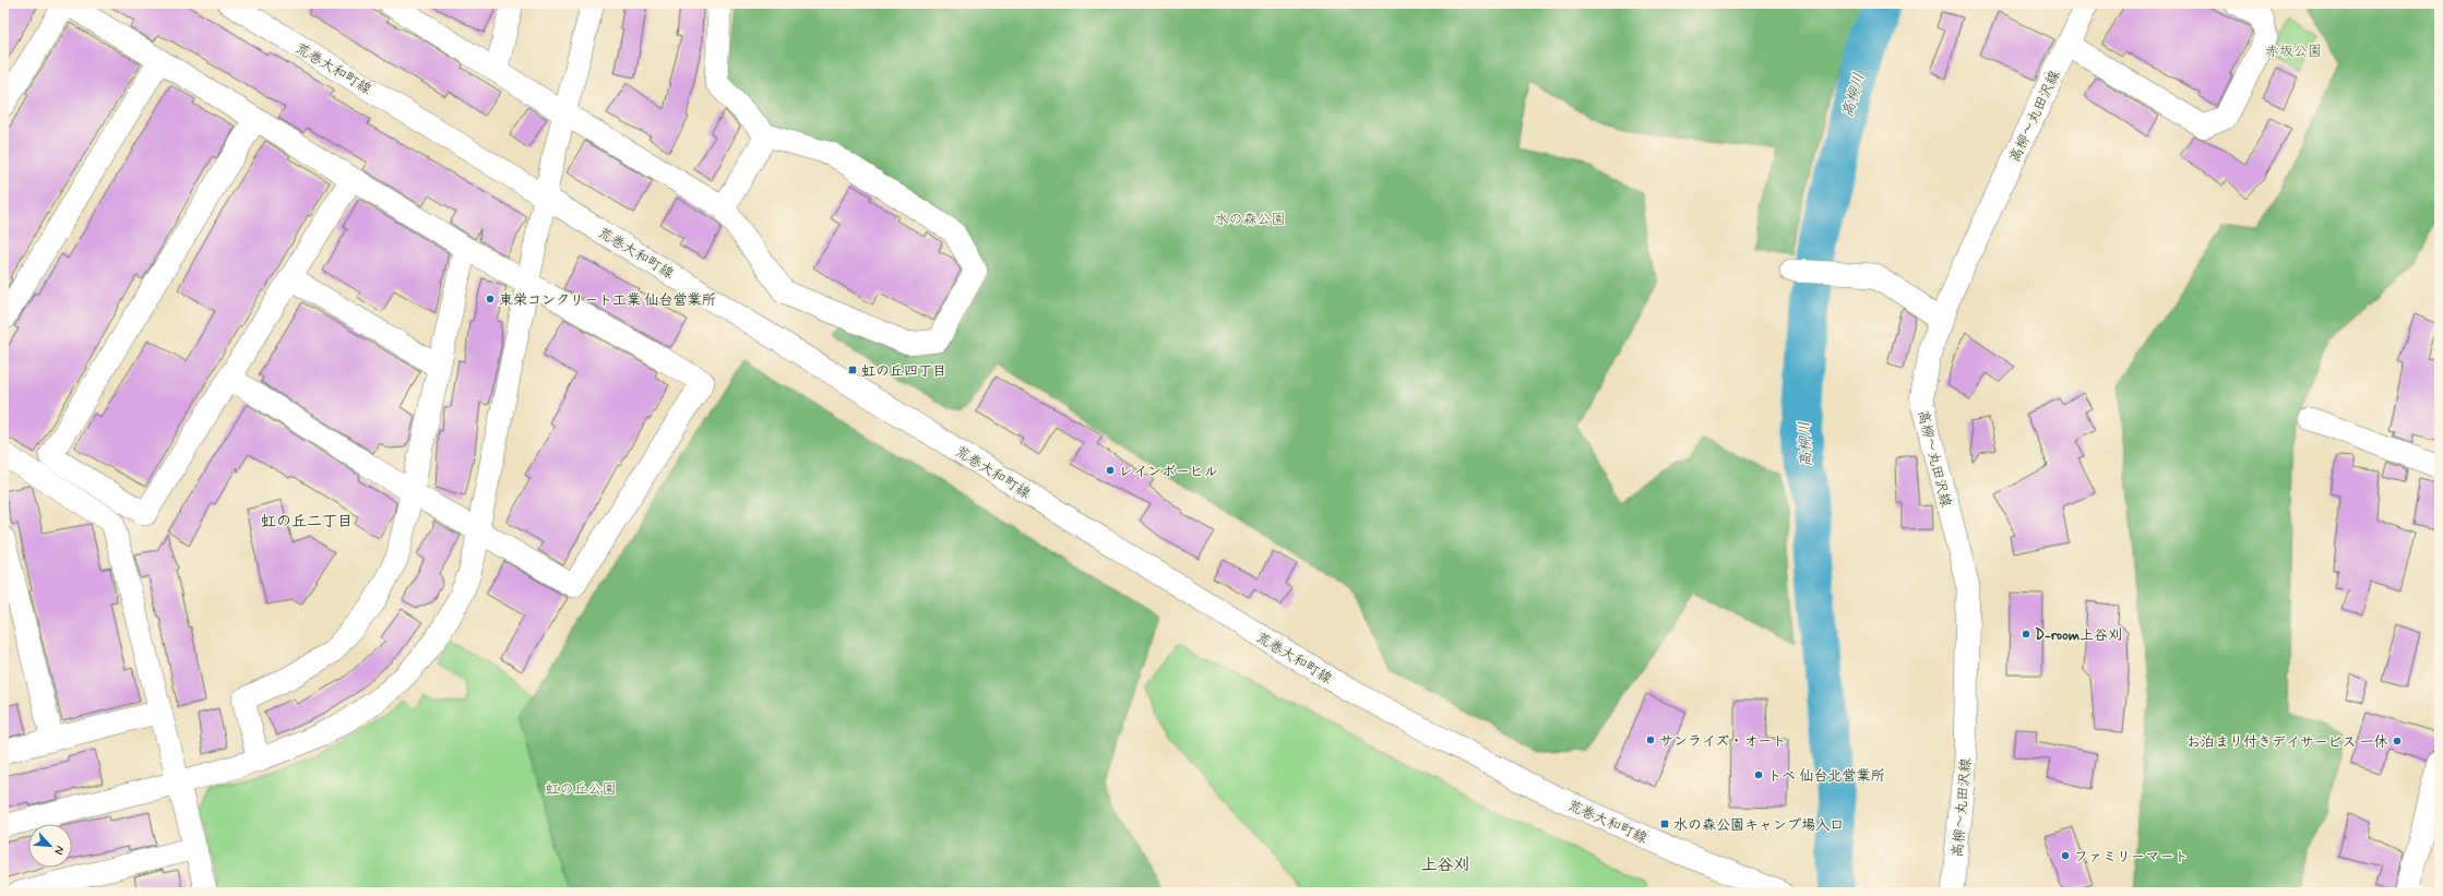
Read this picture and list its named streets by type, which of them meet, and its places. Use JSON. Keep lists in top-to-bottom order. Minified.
{"streets":{"street":["荒巻大和町線","高柳～丸田沢線"]},"districts":["虹の丘二丁目","上谷刈"],"water":["高柳川"],"parks":["赤坂公園","水の森公園","虹の丘公園"],"places":{"other":["東栄コンクリート工業 仙台営業所","レインボーヒル","D-room上谷刈","サンライズ・オート","お泊まり付きデイサービス 一休","トベ 仙台北営業所","ファミリーマート"],"transit":["虹の丘四丁目","水の森公園キャンプ場入口"]},"north":"bottom right"}
